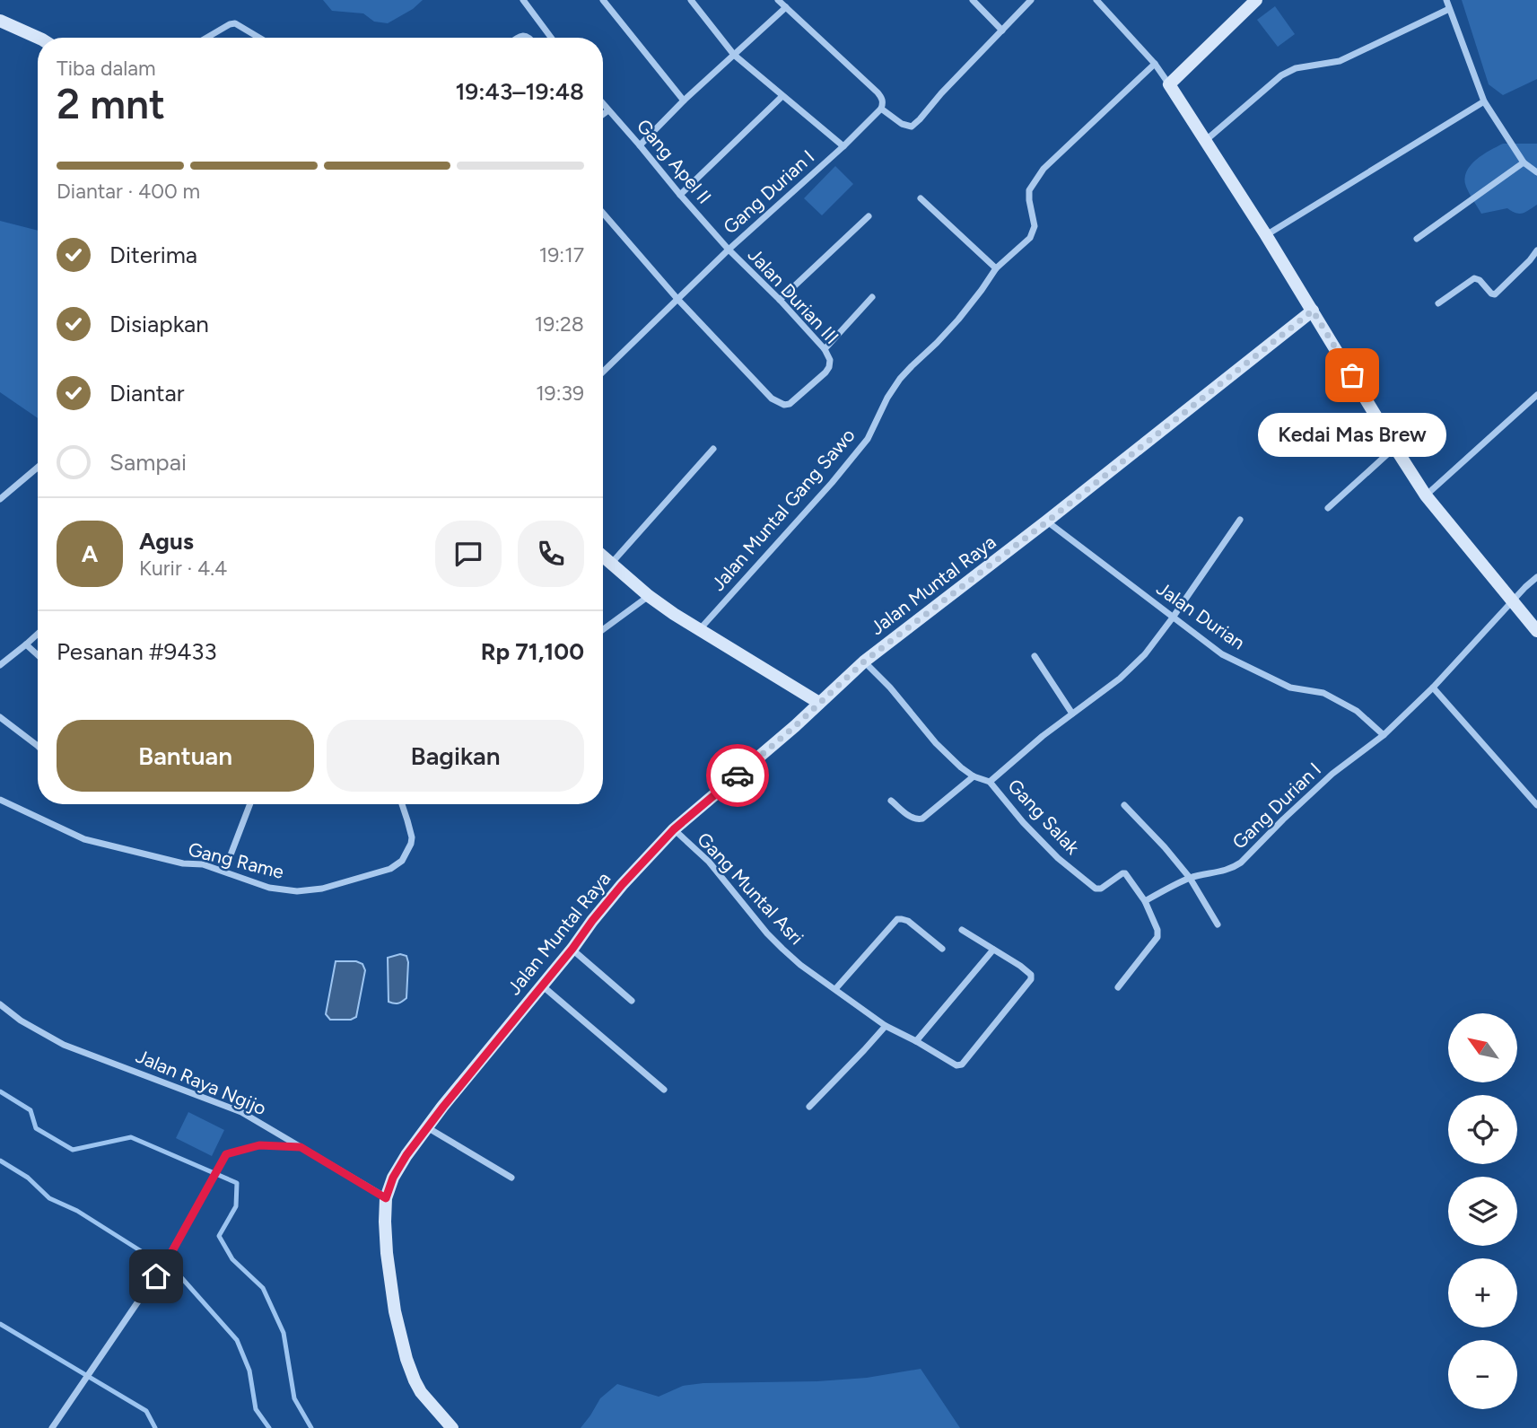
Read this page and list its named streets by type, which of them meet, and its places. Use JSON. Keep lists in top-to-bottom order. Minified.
{"streets":{"main road":["Jalan Muntal Raya"],"street":["Gang Apel II","Gang Durian I","Jalan Durian III","Jalan Muntal Gang Sawo","Jalan Durian","Gang Salak","Gang Rame","Gang Muntal Asri","Jalan Raya Ngijo"]},"crossings":[["Gang Apel II","Gang Durian I"],["Gang Apel II","Jalan Durian III"],["Gang Durian I","Jalan Durian III"],["Gang Durian I","Jalan Durian"],["Gang Durian I","Gang Salak"],["Jalan Muntal Raya","Jalan Durian"],["Jalan Muntal Raya","Gang Salak"],["Jalan Muntal Raya","Gang Muntal Asri"],["Jalan Muntal Raya","Jalan Raya Ngijo"]],"places":["Kedai Mas Brew"],"north":"top left","page":{"heading":["2 mnt","Tiba dalam","19:43–19:48"],"panel":["Agus","Kurir · 4.4","Pesanan #9433","Rp 71,100"],"bar":"Diantar · 400 m","list":[["Diterima","19:17"],["Disiapkan","19:28"],["Diantar","19:39"],"Sampai"],"bubble":"Kedai Mas Brew","round":"A","buttons":["Bantuan","Bagikan"],"map_buttons":["+","−"]}}
